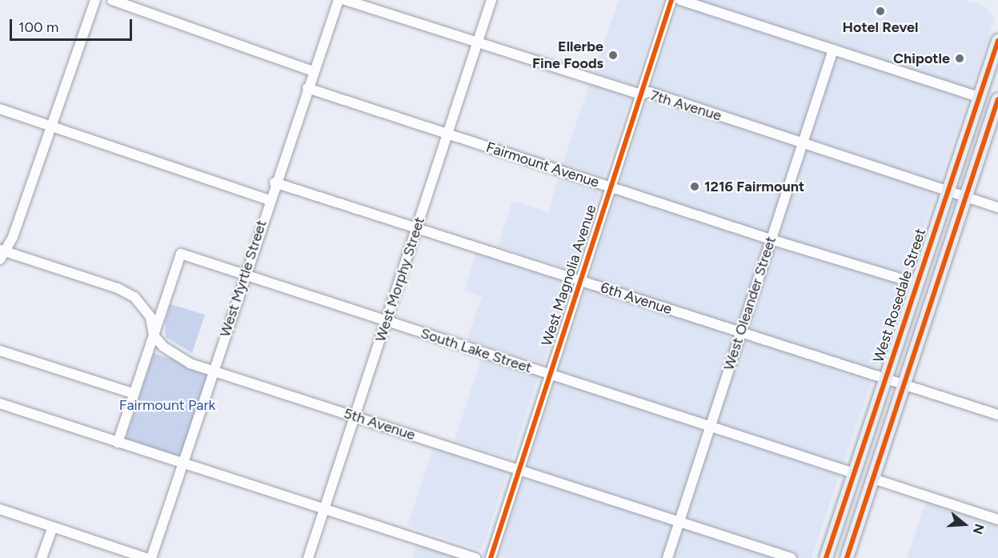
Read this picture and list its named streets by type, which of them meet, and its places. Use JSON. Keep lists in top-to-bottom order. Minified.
{"streets":{"main road":["West Rosedale Street"],"street":["7th Avenue","Fairmount Avenue","West Magnolia Avenue","West Myrtle Street","West Morphy Street","6th Avenue","West Oleander Street","South Lake Street","5th Avenue"]},"crossings":[["7th Avenue","West Magnolia Avenue"],["7th Avenue","West Morphy Street"],["7th Avenue","West Rosedale Street"],["7th Avenue","West Oleander Street"],["Fairmount Avenue","West Magnolia Avenue"],["Fairmount Avenue","West Myrtle Street"],["Fairmount Avenue","West Morphy Street"],["Fairmount Avenue","West Rosedale Street"],["Fairmount Avenue","West Oleander Street"],["West Magnolia Avenue","6th Avenue"],["West Magnolia Avenue","South Lake Street"],["West Magnolia Avenue","5th Avenue"],["West Myrtle Street","6th Avenue"],["West Myrtle Street","South Lake Street"],["West Myrtle Street","5th Avenue"],["West Morphy Street","6th Avenue"],["West Morphy Street","South Lake Street"],["West Morphy Street","5th Avenue"],["West Rosedale Street","6th Avenue"],["West Rosedale Street","South Lake Street"],["6th Avenue","West Oleander Street"],["West Oleander Street","South Lake Street"],["West Oleander Street","5th Avenue"],["South Lake Street","5th Avenue"]],"parks":["Fairmount Park"],"places":["Hotel Revel","Ellerbe Fine Foods","Chipotle","1216 Fairmount"],"scale_bar":"100 m","north":"right"}
